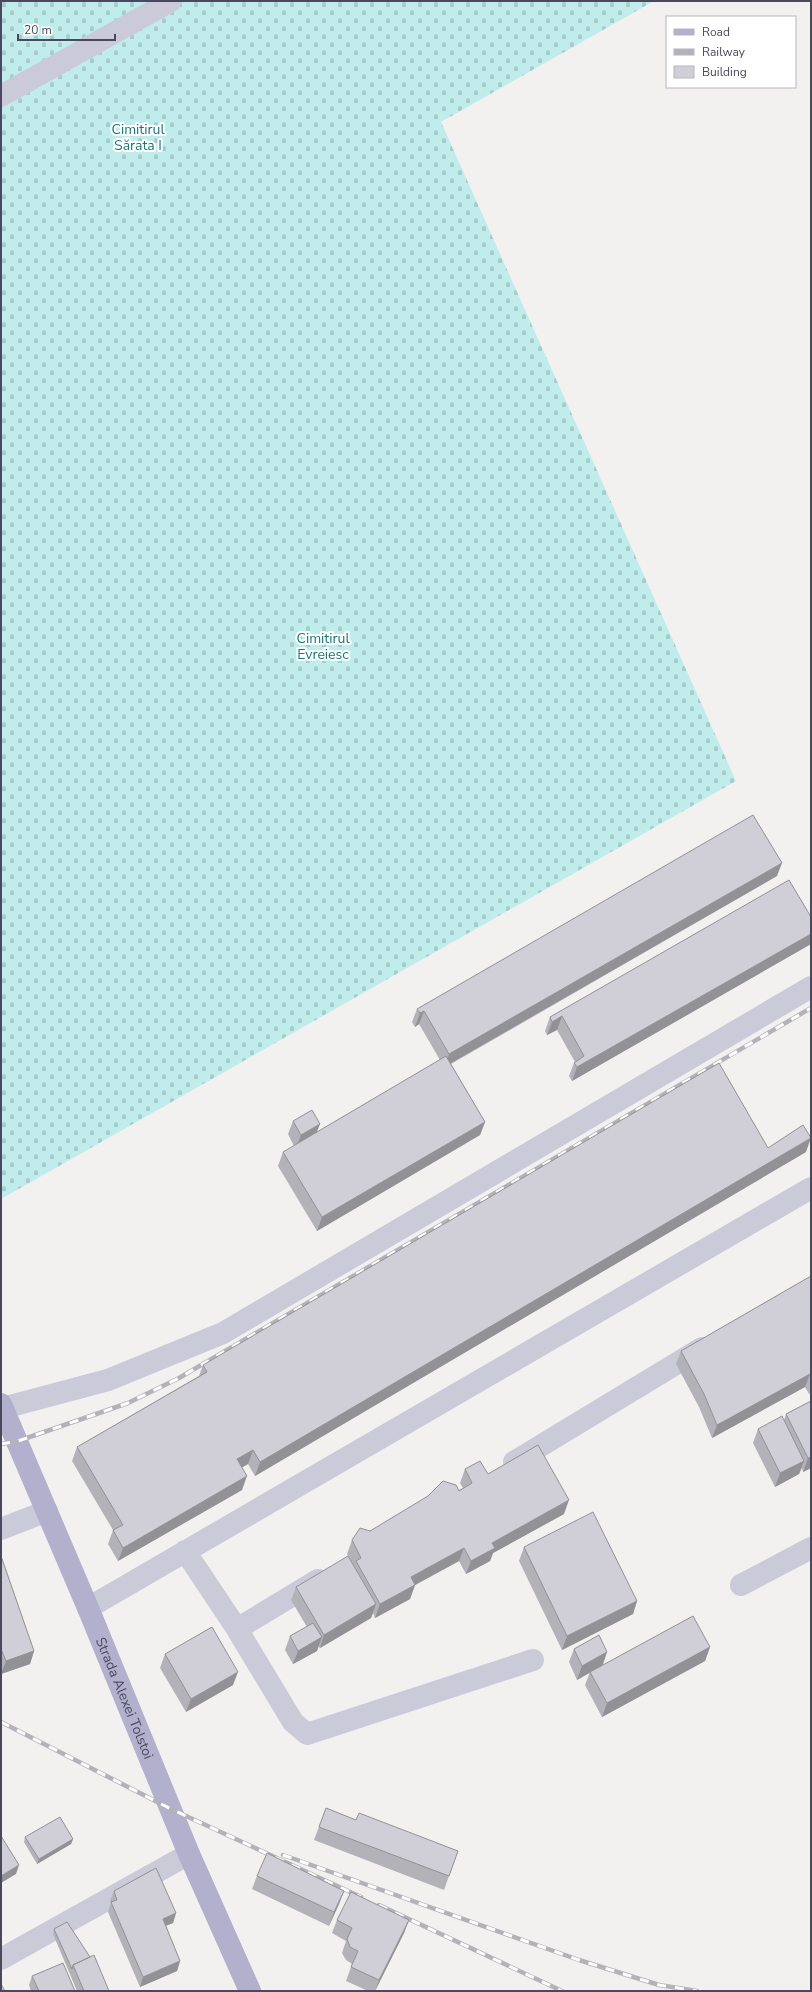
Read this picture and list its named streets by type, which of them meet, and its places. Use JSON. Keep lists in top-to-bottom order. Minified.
{"streets":{"main road":["Strada Alexei Tolstoi"]},"parks":["Cimitirul Sărata I","Cimitirul Evreiesc"],"legend":["Road","Railway","Building"],"scale_bar":"20 m"}
